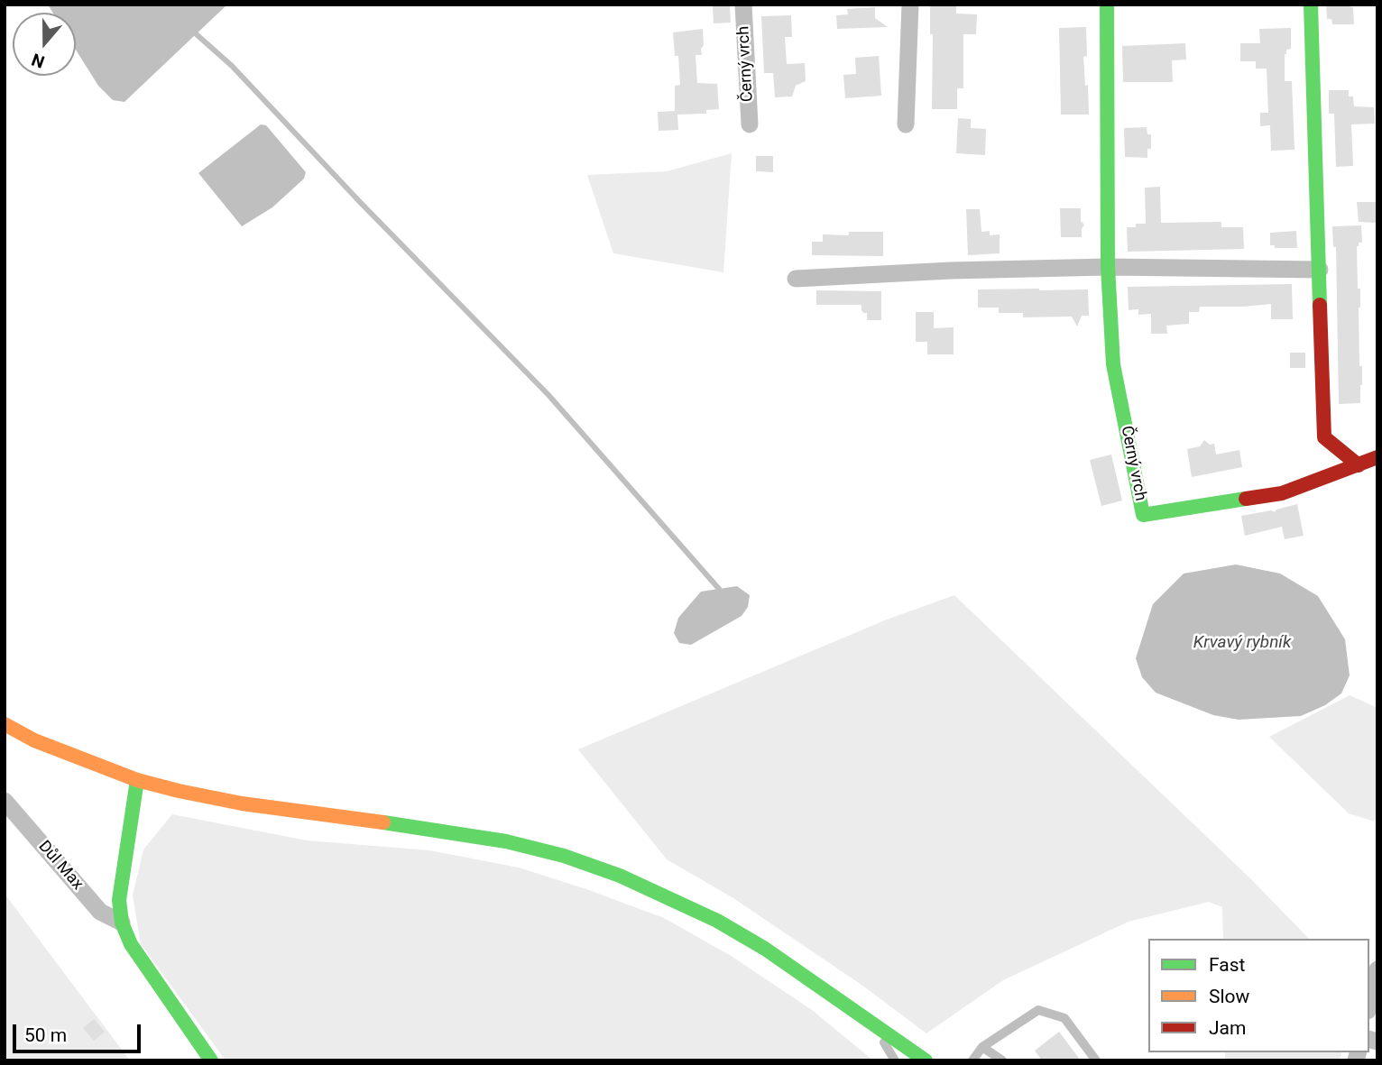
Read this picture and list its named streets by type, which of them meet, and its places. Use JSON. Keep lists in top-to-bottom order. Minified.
{"streets":{"street":["Černý vrch","Důl Max"]},"water":["Krvavý rybník"],"legend":["Fast","Slow","Jam"],"scale_bar":"50 m","north":"bottom"}
